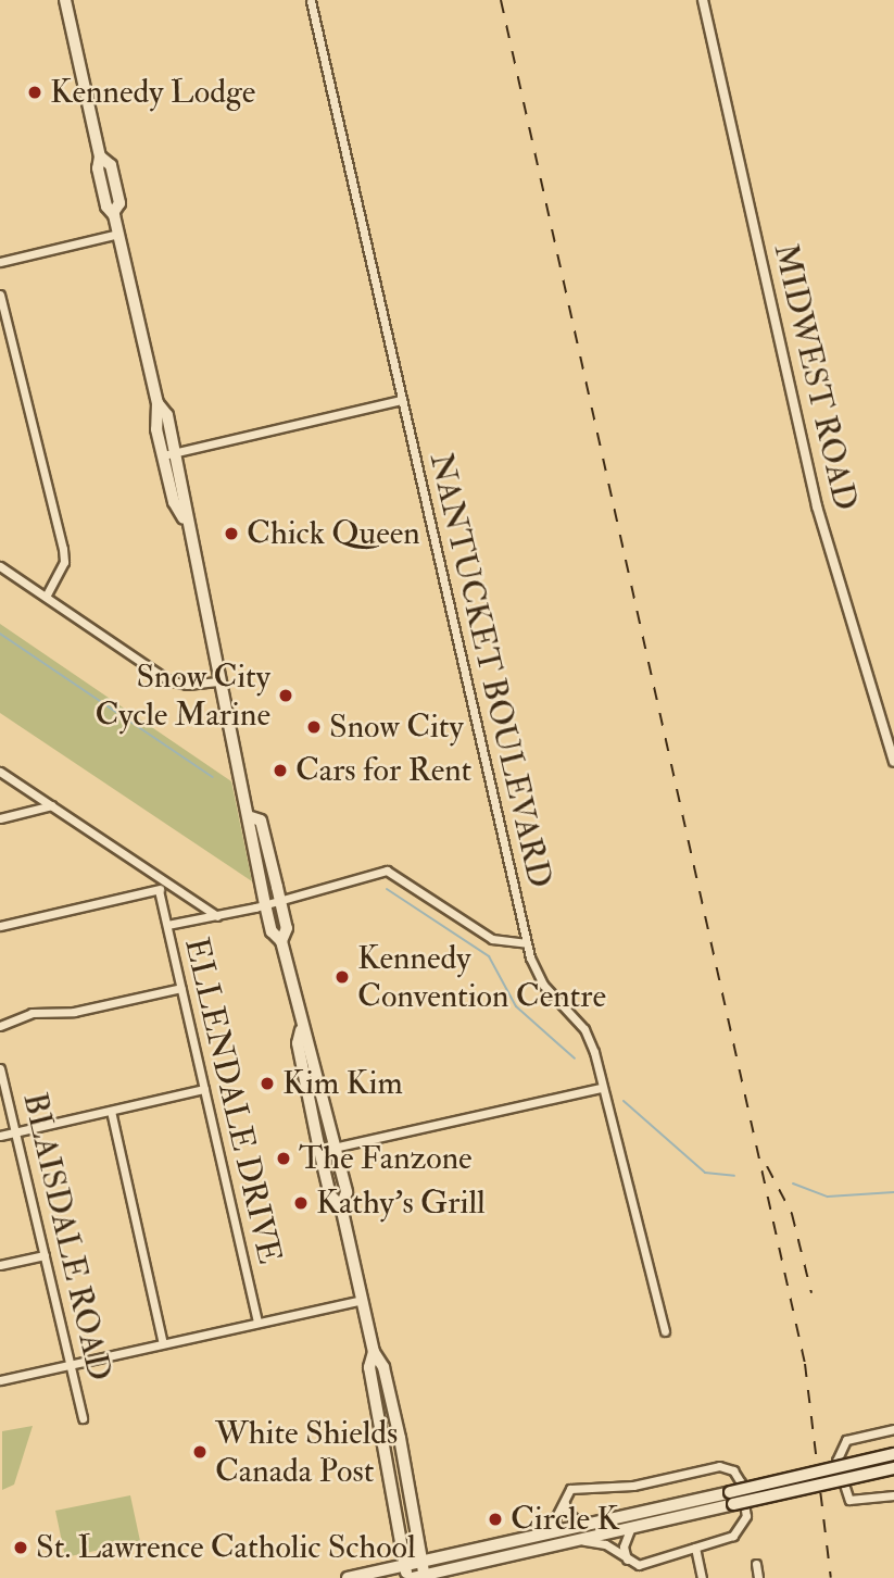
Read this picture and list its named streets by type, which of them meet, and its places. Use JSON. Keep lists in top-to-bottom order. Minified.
{"streets":{"street":["MIDWEST ROAD","NANTUCKET BOULEVARD","ELLENDALE DRIVE","BLAISDALE ROAD"]},"places":["Kennedy Lodge","Chick Queen","Snow City Cycle Marine","Snow City","Cars for Rent","Kennedy Convention Centre","Kim Kim","The Fanzone","Kathy's Grill","White Shields Canada Post","Circle K","St. Lawrence Catholic School"]}
